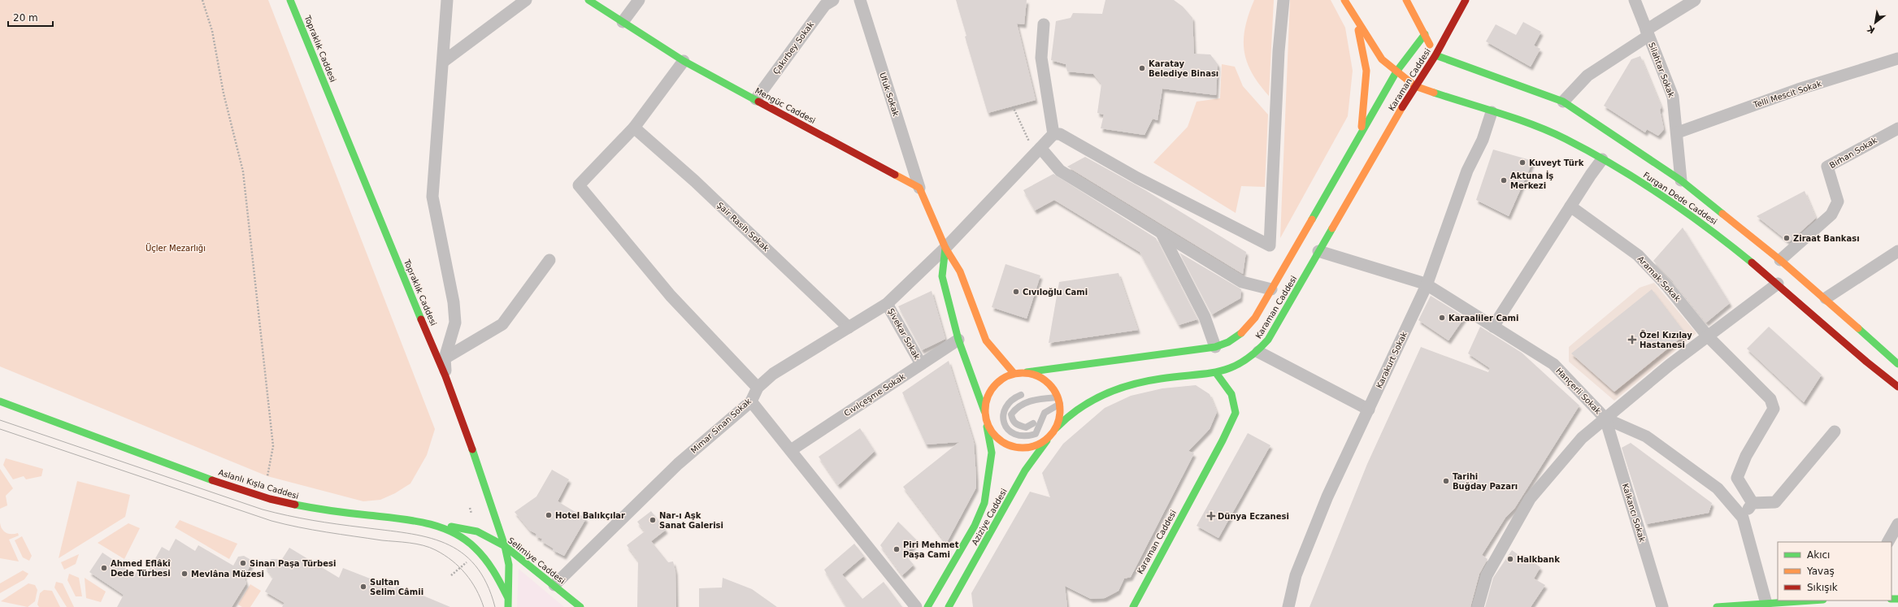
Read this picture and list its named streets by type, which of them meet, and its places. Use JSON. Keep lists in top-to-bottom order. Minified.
{"streets":{"main road":["Topraklık Caddesi","Karaman Caddesi","Mengüc Caddesi","Furgan Dede Caddesi","Aslanlı Kışla Caddesi","Aziziye Caddesi","Selimiye Caddesi"],"street":["Çakırbey Sokak","Silahtar Sokak","Ufuk Sokak","Telli Mescit Sokak","Birhan Sokak","Şair Rasih Sokak","Aramak Sokak","Şivekar Sokak","Karakurt Sokak","Hançerli Sokak","Cıvılçeşme Sokak","Mimar Sinan Sokak","Kalkancı Sokak"]},"crossings":[["Çakırbey Sokak","Mengüc Caddesi"],["Topraklık Caddesi","Aslanlı Kışla Caddesi"],["Topraklık Caddesi","Selimiye Caddesi"],["Silahtar Sokak","Telli Mescit Sokak"],["Silahtar Sokak","Furgan Dede Caddesi"],["Karaman Caddesi","Furgan Dede Caddesi"],["Karaman Caddesi","Hançerli Sokak"],["Ufuk Sokak","Mengüc Caddesi"],["Birhan Sokak","Furgan Dede Caddesi"],["Furgan Dede Caddesi","Karakurt Sokak"],["Şair Rasih Sokak","Mimar Sinan Sokak"],["Şivekar Sokak","Cıvılçeşme Sokak"],["Şivekar Sokak","Mimar Sinan Sokak"],["Karakurt Sokak","Hançerli Sokak"],["Hançerli Sokak","Kalkancı Sokak"],["Mimar Sinan Sokak","Selimiye Caddesi"],["Aslanlı Kışla Caddesi","Selimiye Caddesi"]],"parks":["Üçler Mezarlığı"],"places":{"other":["Karatay Belediye Binası","Kuveyt Türk","Aktuna İş Merkezi","Ziraat Bankası","Cıvıloğlu Cami","Karaaliler Cami","Tarihi Buğday Pazarı","Hotel Balıkçılar","Nar-ı Aşk Sanat Galerisi","Piri Mehmet Paşa Cami","Halkbank","Sinan Paşa Türbesi","Ahmed Eflâkî Dede Türbesi","Mevlâna Müzesi","Sultan Selim Câmii"],"health":["Özel Kızılay Hastanesi","Dünya Eczanesi"]},"legend":["Akıcı","Yavaş","Sıkışık"],"scale_bar":"20 m","north":"bottom left"}
